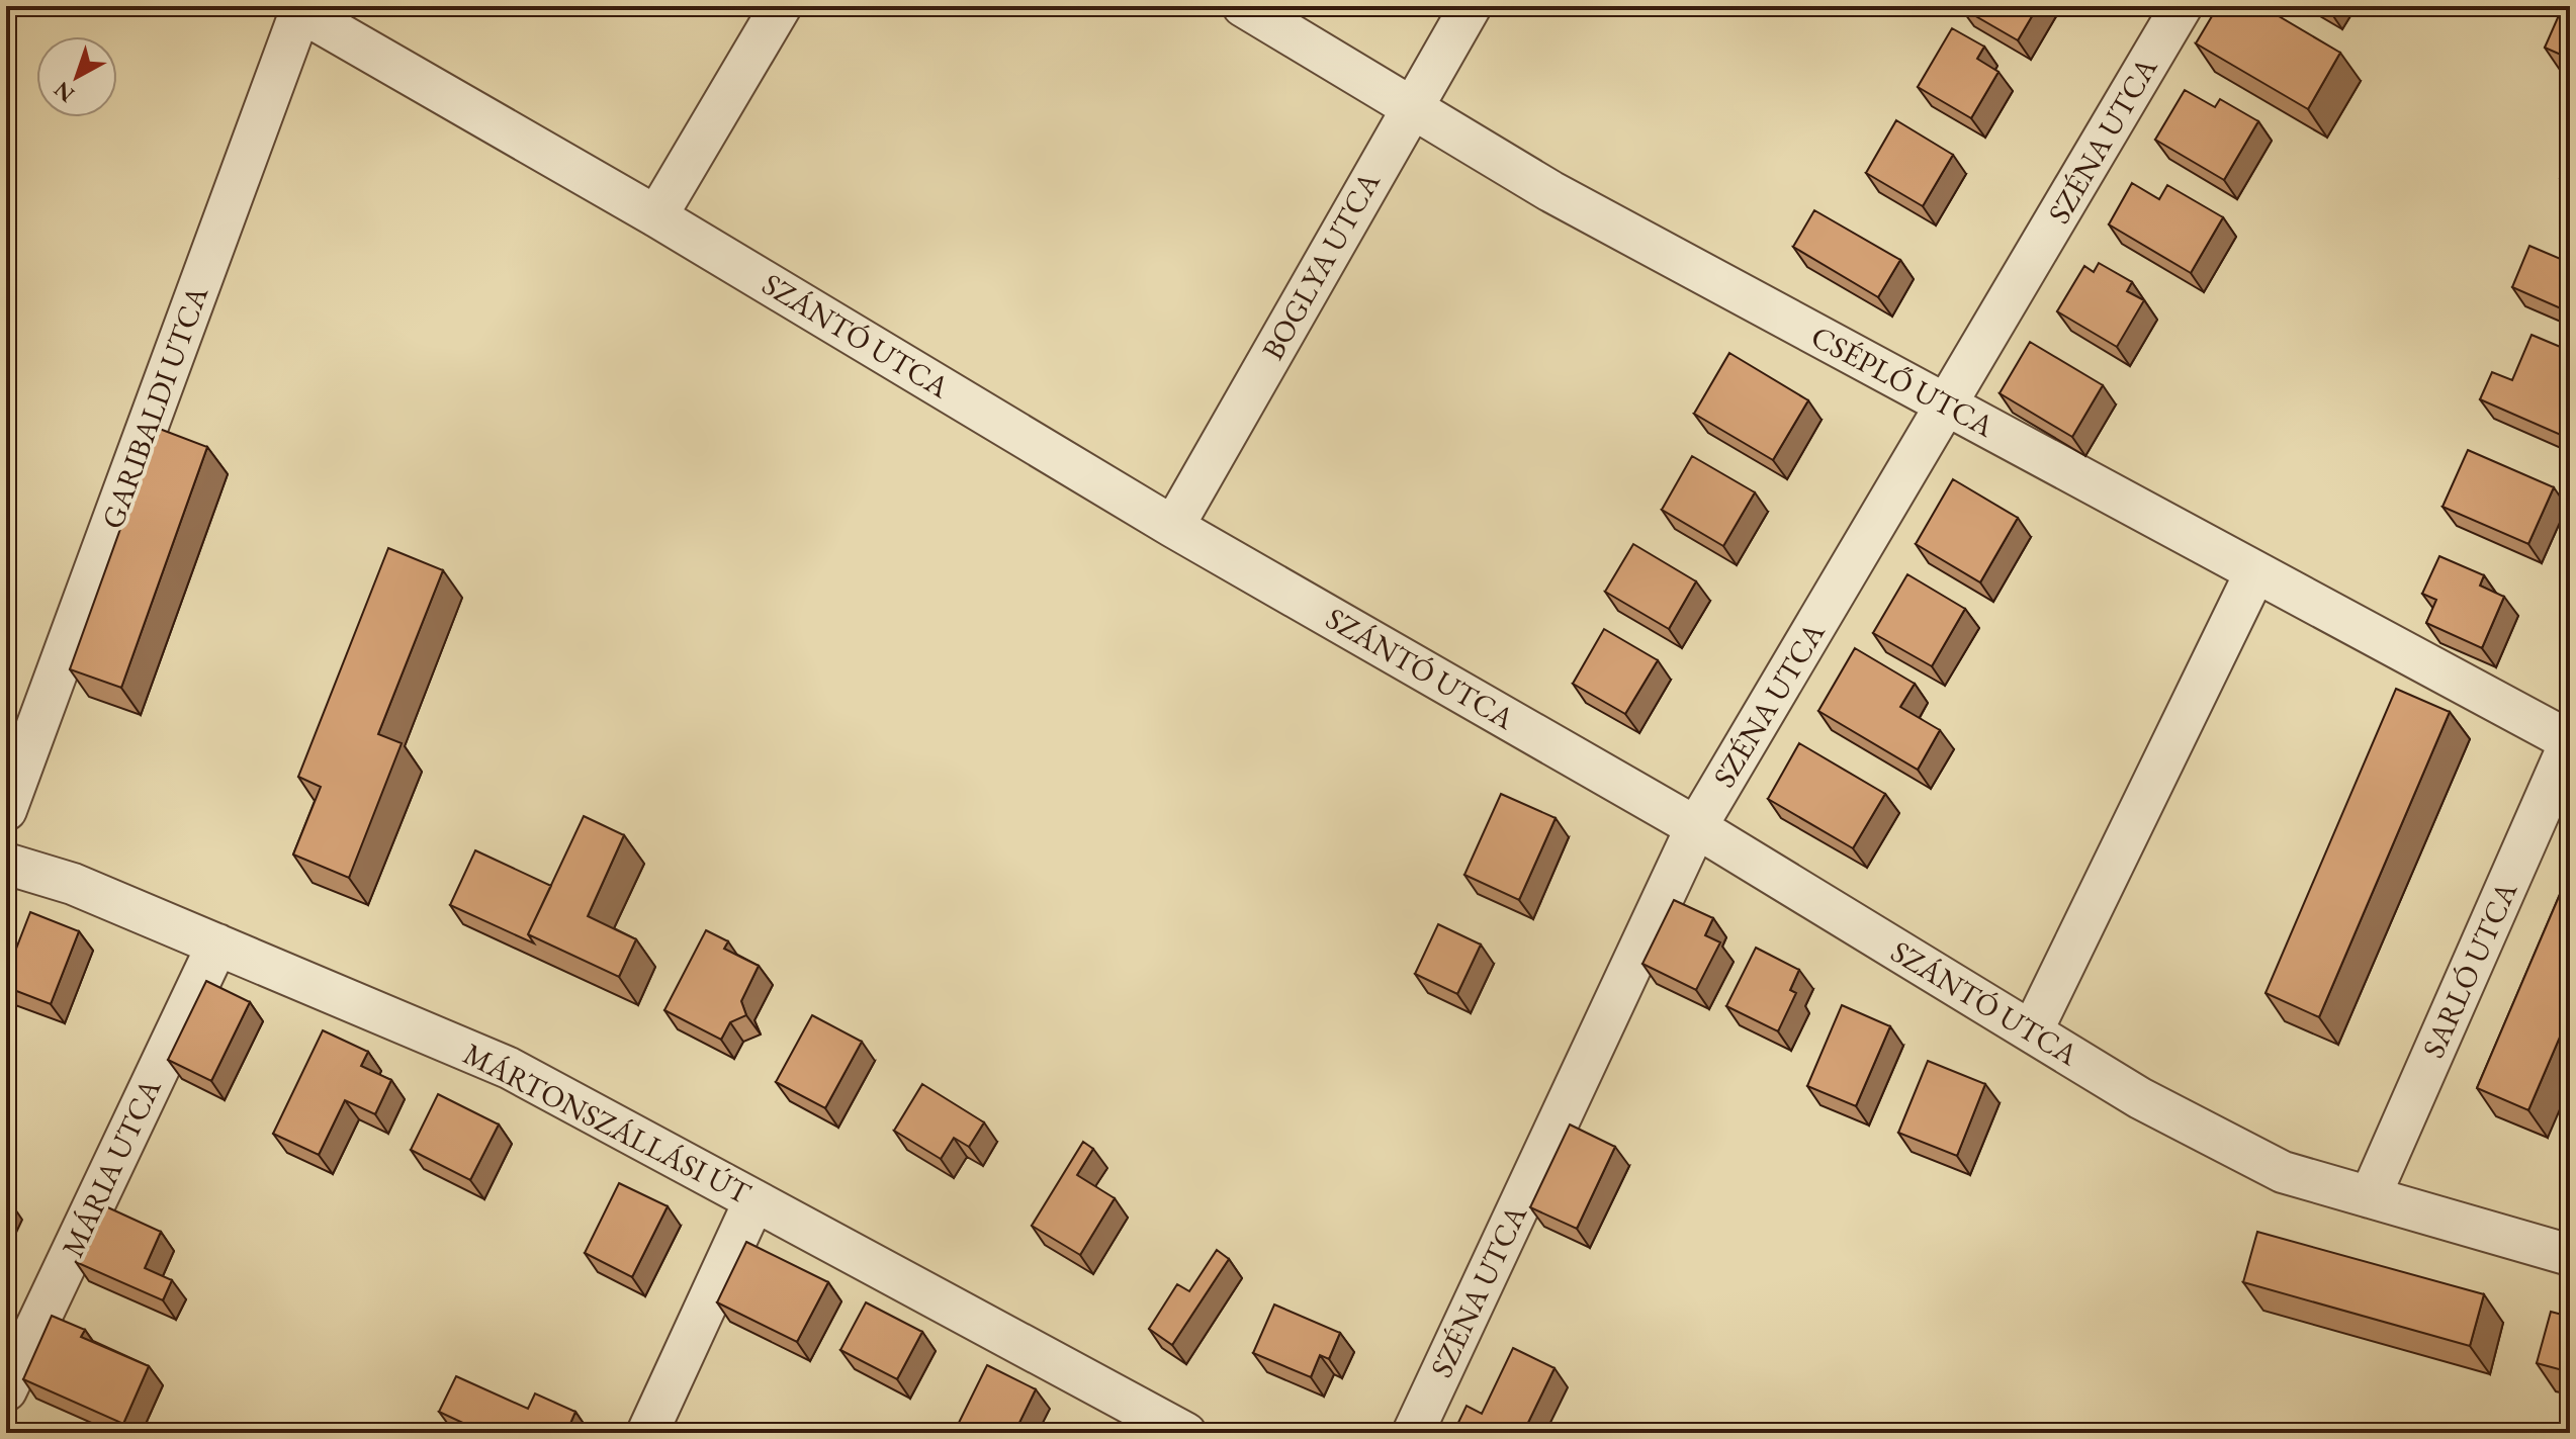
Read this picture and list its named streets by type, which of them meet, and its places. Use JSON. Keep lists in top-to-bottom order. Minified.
{"streets":{"street":["SZÉNA UTCA","BOGLYA UTCA","SZÁNTÓ UTCA","CSÉPLŐ UTCA","GARIBALDI UTCA","SARLÓ UTCA","MÁRTONSZÁLLÁSI ÚT","MÁRIA UTCA"]},"crossings":[["SZÉNA UTCA","SZÁNTÓ UTCA"],["SZÉNA UTCA","CSÉPLŐ UTCA"],["BOGLYA UTCA","SZÁNTÓ UTCA"],["BOGLYA UTCA","CSÉPLŐ UTCA"],["SZÁNTÓ UTCA","GARIBALDI UTCA"],["SZÁNTÓ UTCA","SARLÓ UTCA"],["CSÉPLŐ UTCA","SARLÓ UTCA"],["MÁRTONSZÁLLÁSI ÚT","MÁRIA UTCA"]],"north":"bottom left"}
